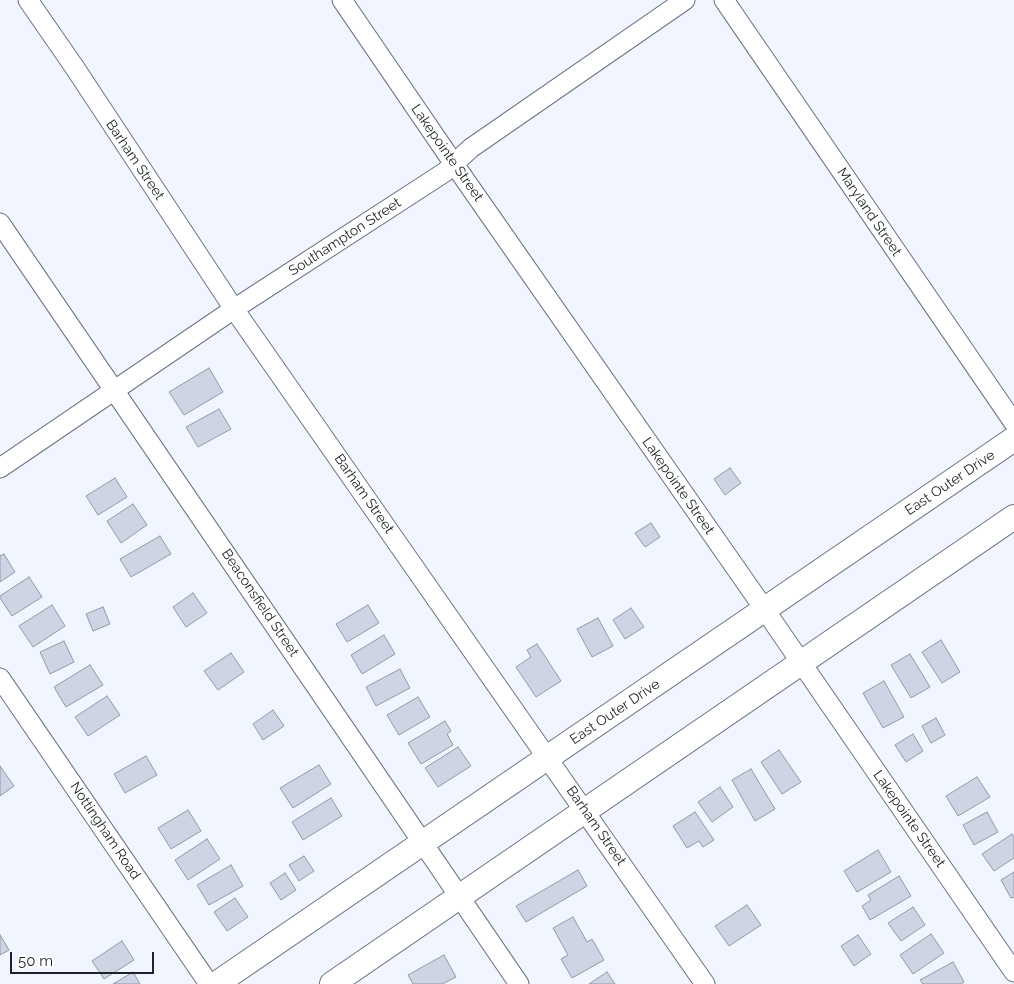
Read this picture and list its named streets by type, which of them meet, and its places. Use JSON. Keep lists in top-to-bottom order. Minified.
{"streets":{"street":["Lakepointe Street","Barham Street","Maryland Street","Southampton Street","East Outer Drive","Beaconsfield Street","Nottingham Road"]},"crossings":[["Lakepointe Street","Southampton Street"],["Lakepointe Street","East Outer Drive"],["Barham Street","Southampton Street"],["Barham Street","East Outer Drive"],["Southampton Street","Beaconsfield Street"],["East Outer Drive","Beaconsfield Street"]],"scale_bar":"50 m"}
